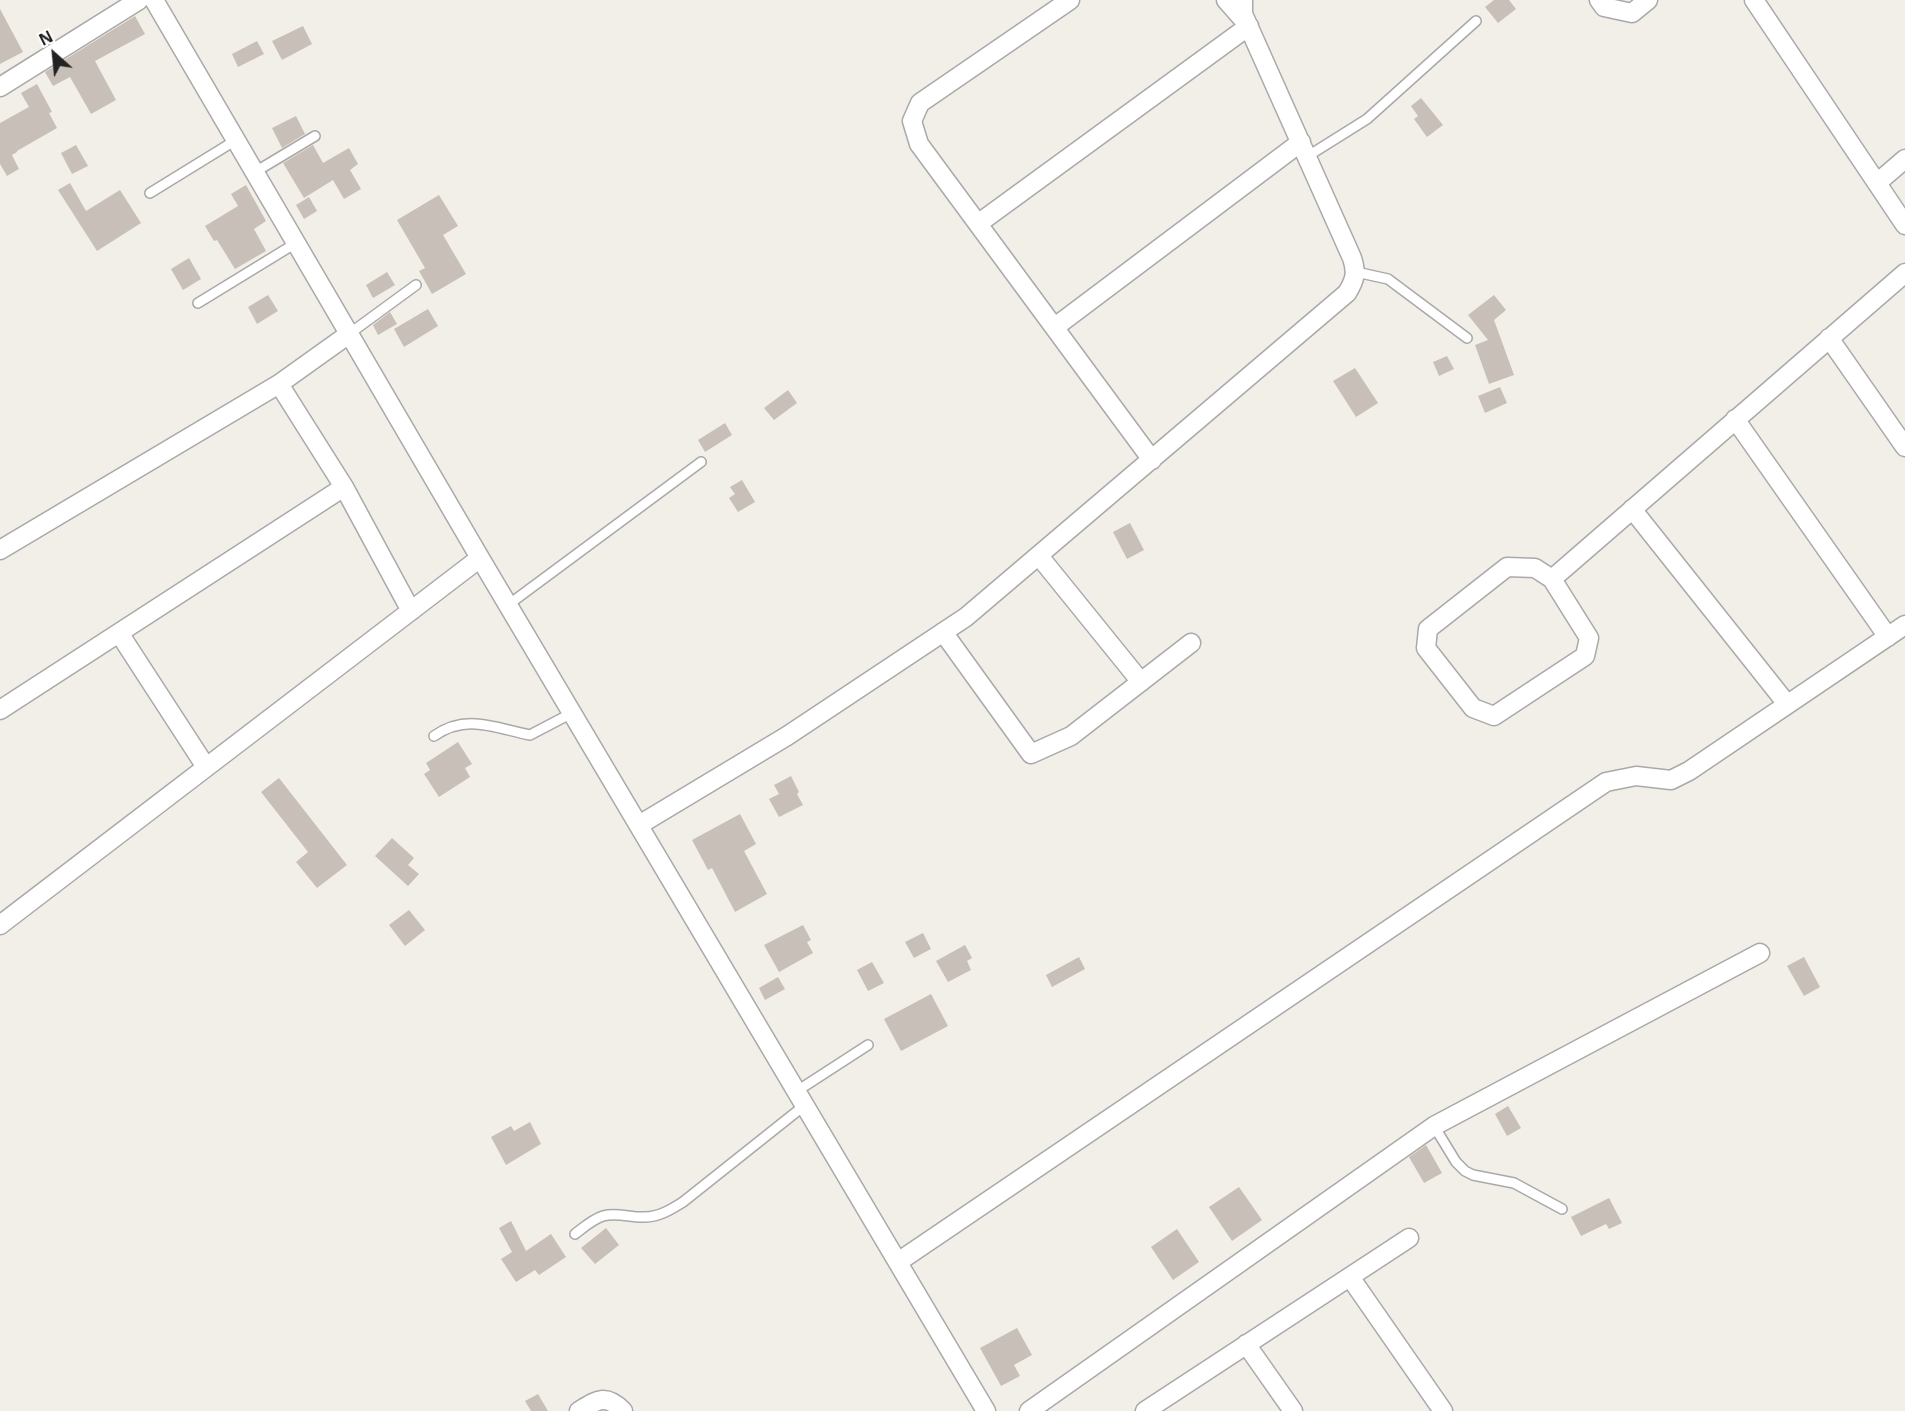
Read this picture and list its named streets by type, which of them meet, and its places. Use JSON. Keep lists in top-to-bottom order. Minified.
{"north":"top left"}
